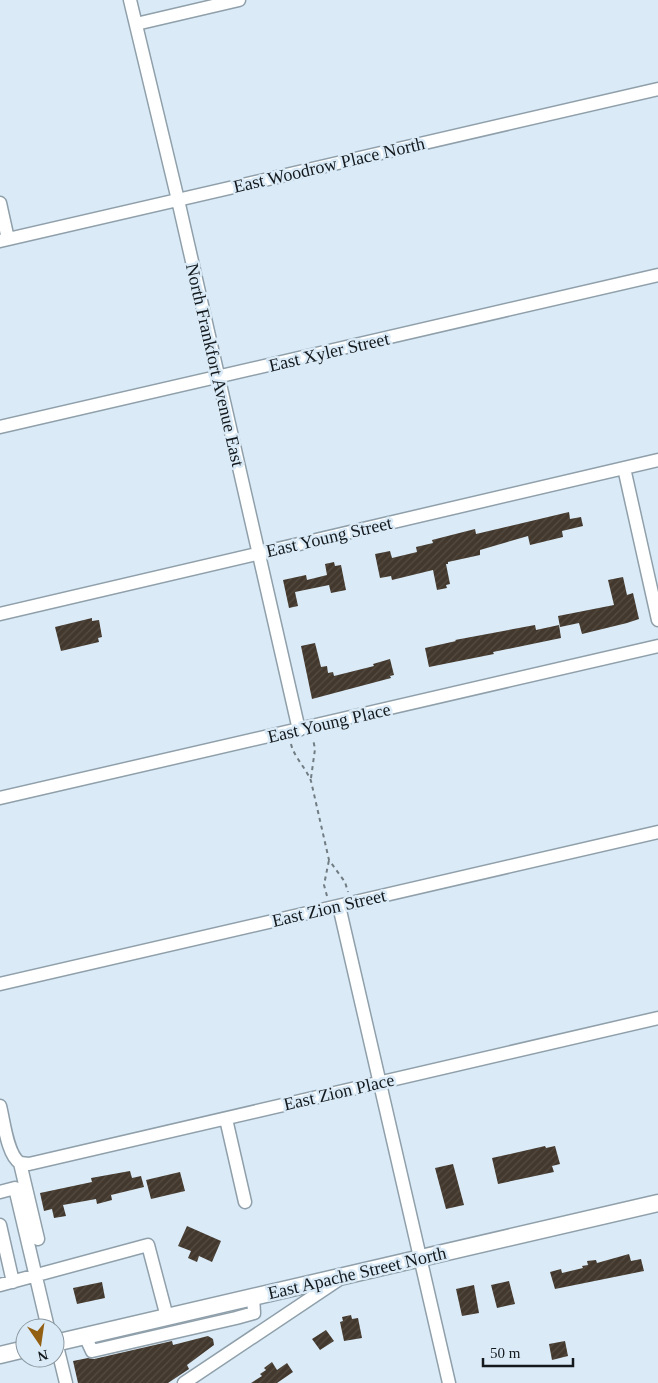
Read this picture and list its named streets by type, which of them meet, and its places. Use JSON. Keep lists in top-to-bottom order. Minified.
{"streets":{"main road":["East Apache Street North"],"street":["East Woodrow Place North","East Xyler Street","North Frankfort Avenue East","East Young Street","East Young Place","East Zion Street","East Zion Place"]},"crossings":[["East Woodrow Place North","North Frankfort Avenue East"],["East Xyler Street","North Frankfort Avenue East"],["North Frankfort Avenue East","East Young Street"],["North Frankfort Avenue East","East Young Place"]],"scale_bar":"50 m","north":"bottom"}
